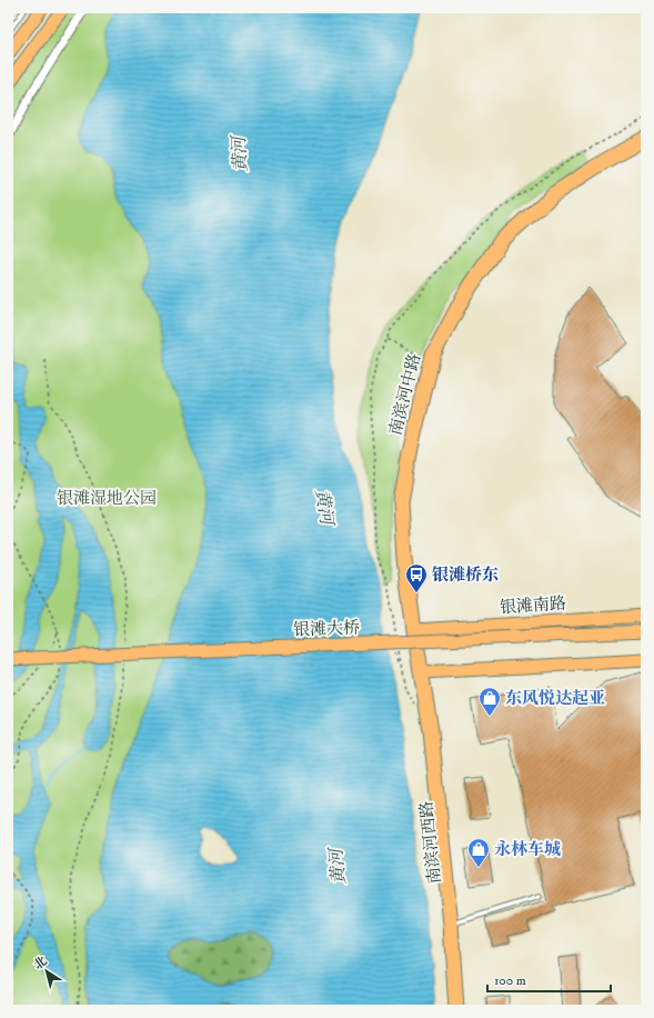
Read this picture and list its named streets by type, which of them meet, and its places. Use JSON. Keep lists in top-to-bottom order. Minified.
{"streets":{"highway":["南滨河中路","南滨河西路"],"main road":["银滩南路","银滩大桥"]},"crossings":[["南滨河中路","银滩南路"],["南滨河中路","南滨河西路"]],"water":["黄河"],"parks":["银滩湿地公园"],"places":{"bus stop":["银滩桥东"],"shop":["东风悦达起亚","永林车城"]},"scale_bar":"100 m","north":"top left"}
